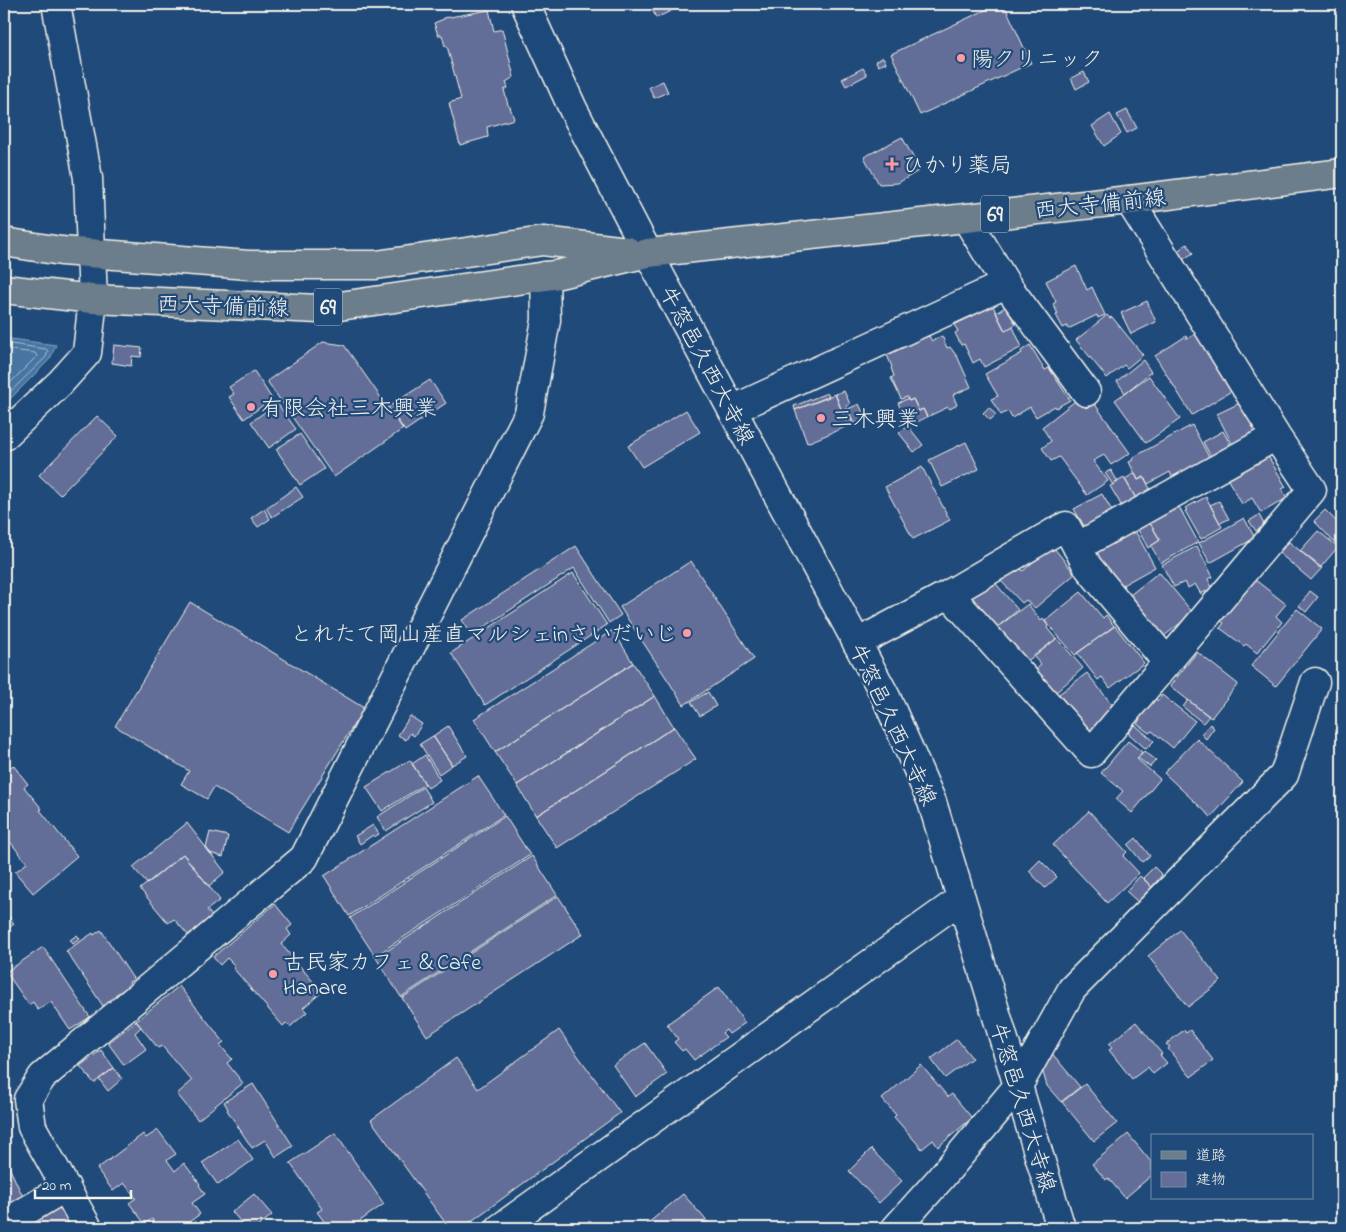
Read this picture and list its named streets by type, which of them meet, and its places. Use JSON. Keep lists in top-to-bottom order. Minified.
{"streets":{"main road":["西大寺備前線","69"],"street":["牛窓邑久西大寺線"]},"crossings":[["西大寺備前線","牛窓邑久西大寺線"]],"places":{"other":["陽クリニック","有限会社三木興業","三木興業","とれたて岡山産直マルシェinさいだいじ","古民家カフェ＆Cafe Hanare"],"health":["ひかり薬局"]},"legend":["道路","建物"],"scale_bar":"20 m"}
